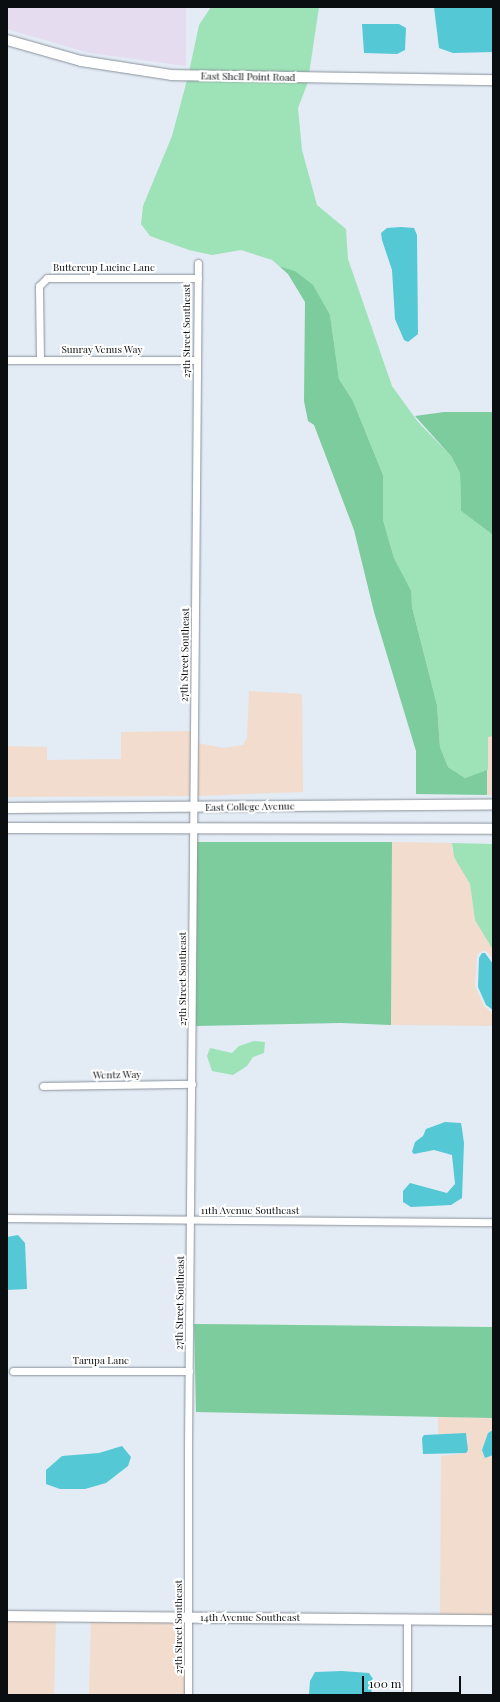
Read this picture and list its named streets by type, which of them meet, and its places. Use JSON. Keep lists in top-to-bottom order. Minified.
{"streets":{"street":["East Shell Point Road","Buttercup Lucine Lane","27th Street Southeast","Sunray Venus Way","East College Avenue","Wentz Way","11th Avenue Southeast","Tarupa Lane","14th Avenue Southeast"]},"crossings":[["Buttercup Lucine Lane","27th Street Southeast"],["Buttercup Lucine Lane","Sunray Venus Way"],["27th Street Southeast","Sunray Venus Way"],["27th Street Southeast","East College Avenue"],["27th Street Southeast","Wentz Way"],["27th Street Southeast","11th Avenue Southeast"],["27th Street Southeast","Tarupa Lane"],["27th Street Southeast","14th Avenue Southeast"]],"scale_bar":"100 m"}
